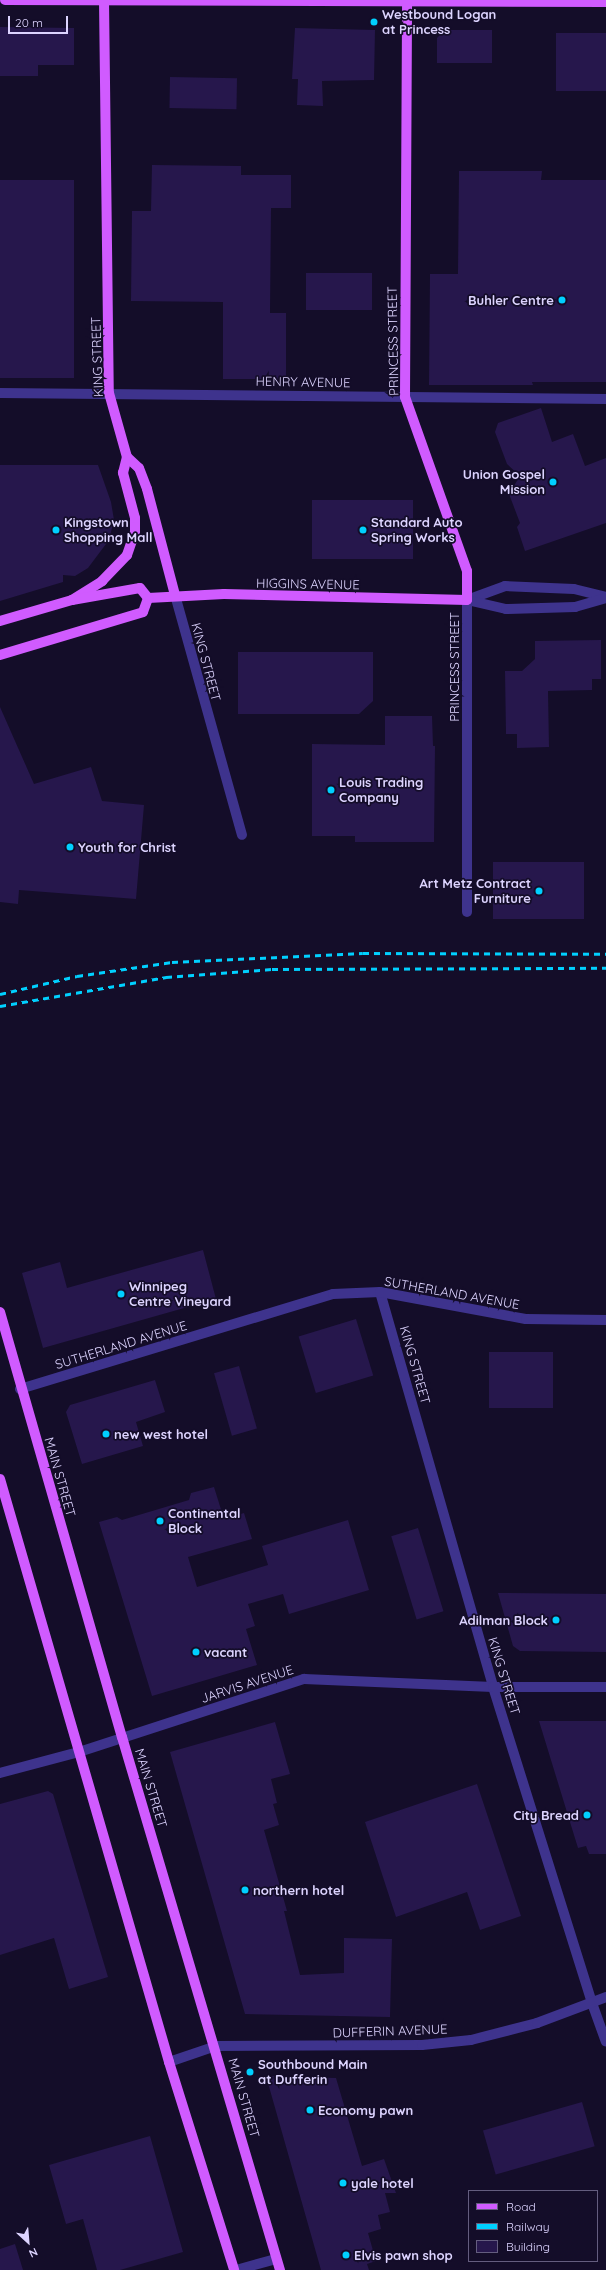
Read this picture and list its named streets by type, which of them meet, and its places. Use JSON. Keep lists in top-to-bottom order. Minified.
{"streets":{"main road":["PRINCESS STREET","KING STREET","HIGGINS AVENUE","MAIN STREET"],"street":["HENRY AVENUE","SUTHERLAND AVENUE","JARVIS AVENUE","DUFFERIN AVENUE"]},"crossings":[["PRINCESS STREET","HENRY AVENUE"],["PRINCESS STREET","HIGGINS AVENUE"],["KING STREET","HENRY AVENUE"],["KING STREET","HIGGINS AVENUE"],["KING STREET","SUTHERLAND AVENUE"],["KING STREET","JARVIS AVENUE"],["KING STREET","DUFFERIN AVENUE"],["SUTHERLAND AVENUE","MAIN STREET"],["MAIN STREET","JARVIS AVENUE"],["MAIN STREET","DUFFERIN AVENUE"]],"places":["Westbound Logan at Princess","Buhler Centre","Union Gospel Mission","Kingstown Shopping Mall","Standard Auto Spring Works","Louis Trading Company","Youth for Christ","Art Metz Contract Furniture","Winnipeg Centre Vineyard","new west hotel","Continental Block","Adilman Block","vacant","City Bread","northern hotel","Southbound Main at Dufferin","Economy pawn","yale hotel","Elvis pawn shop"],"legend":["Road","Railway","Building"],"scale_bar":"20 m","north":"bottom right"}
